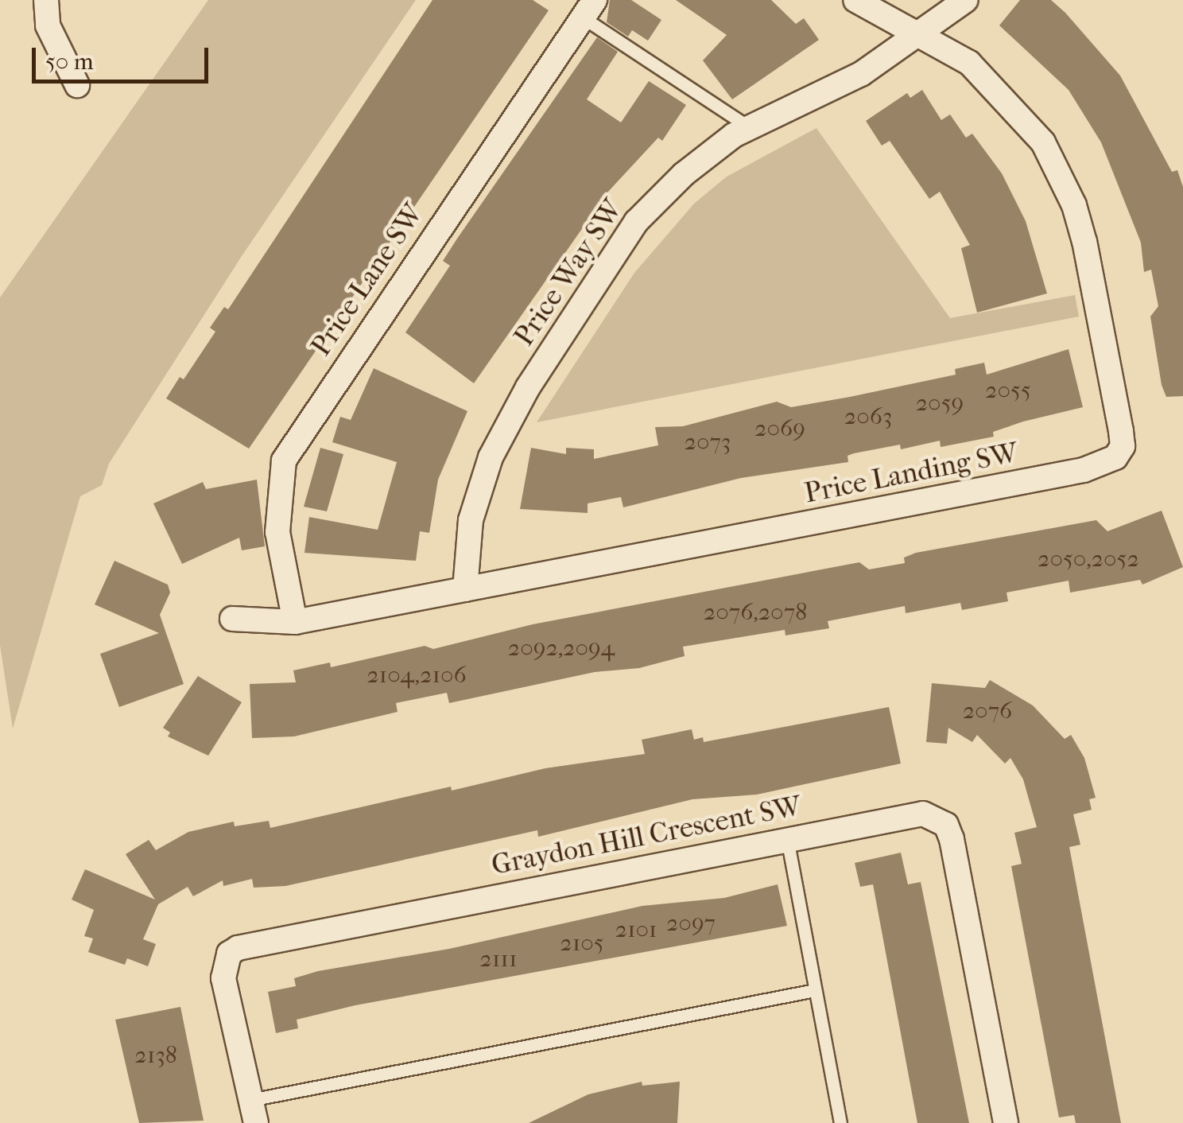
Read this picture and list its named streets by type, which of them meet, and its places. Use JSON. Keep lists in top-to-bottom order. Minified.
{"streets":{"street":["Price Way SW","Price Lane SW","Price Landing SW","Graydon Hill Crescent SW"]},"crossings":[["Price Way SW","Price Landing SW"],["Price Lane SW","Price Landing SW"]],"house_numbers":["2055","2059","2063","2069","2073","2050,2052","2076,2078","2092,2094","2104,2106","2076","2097","2101","2105","2111","2138"],"scale_bar":"50 m"}
